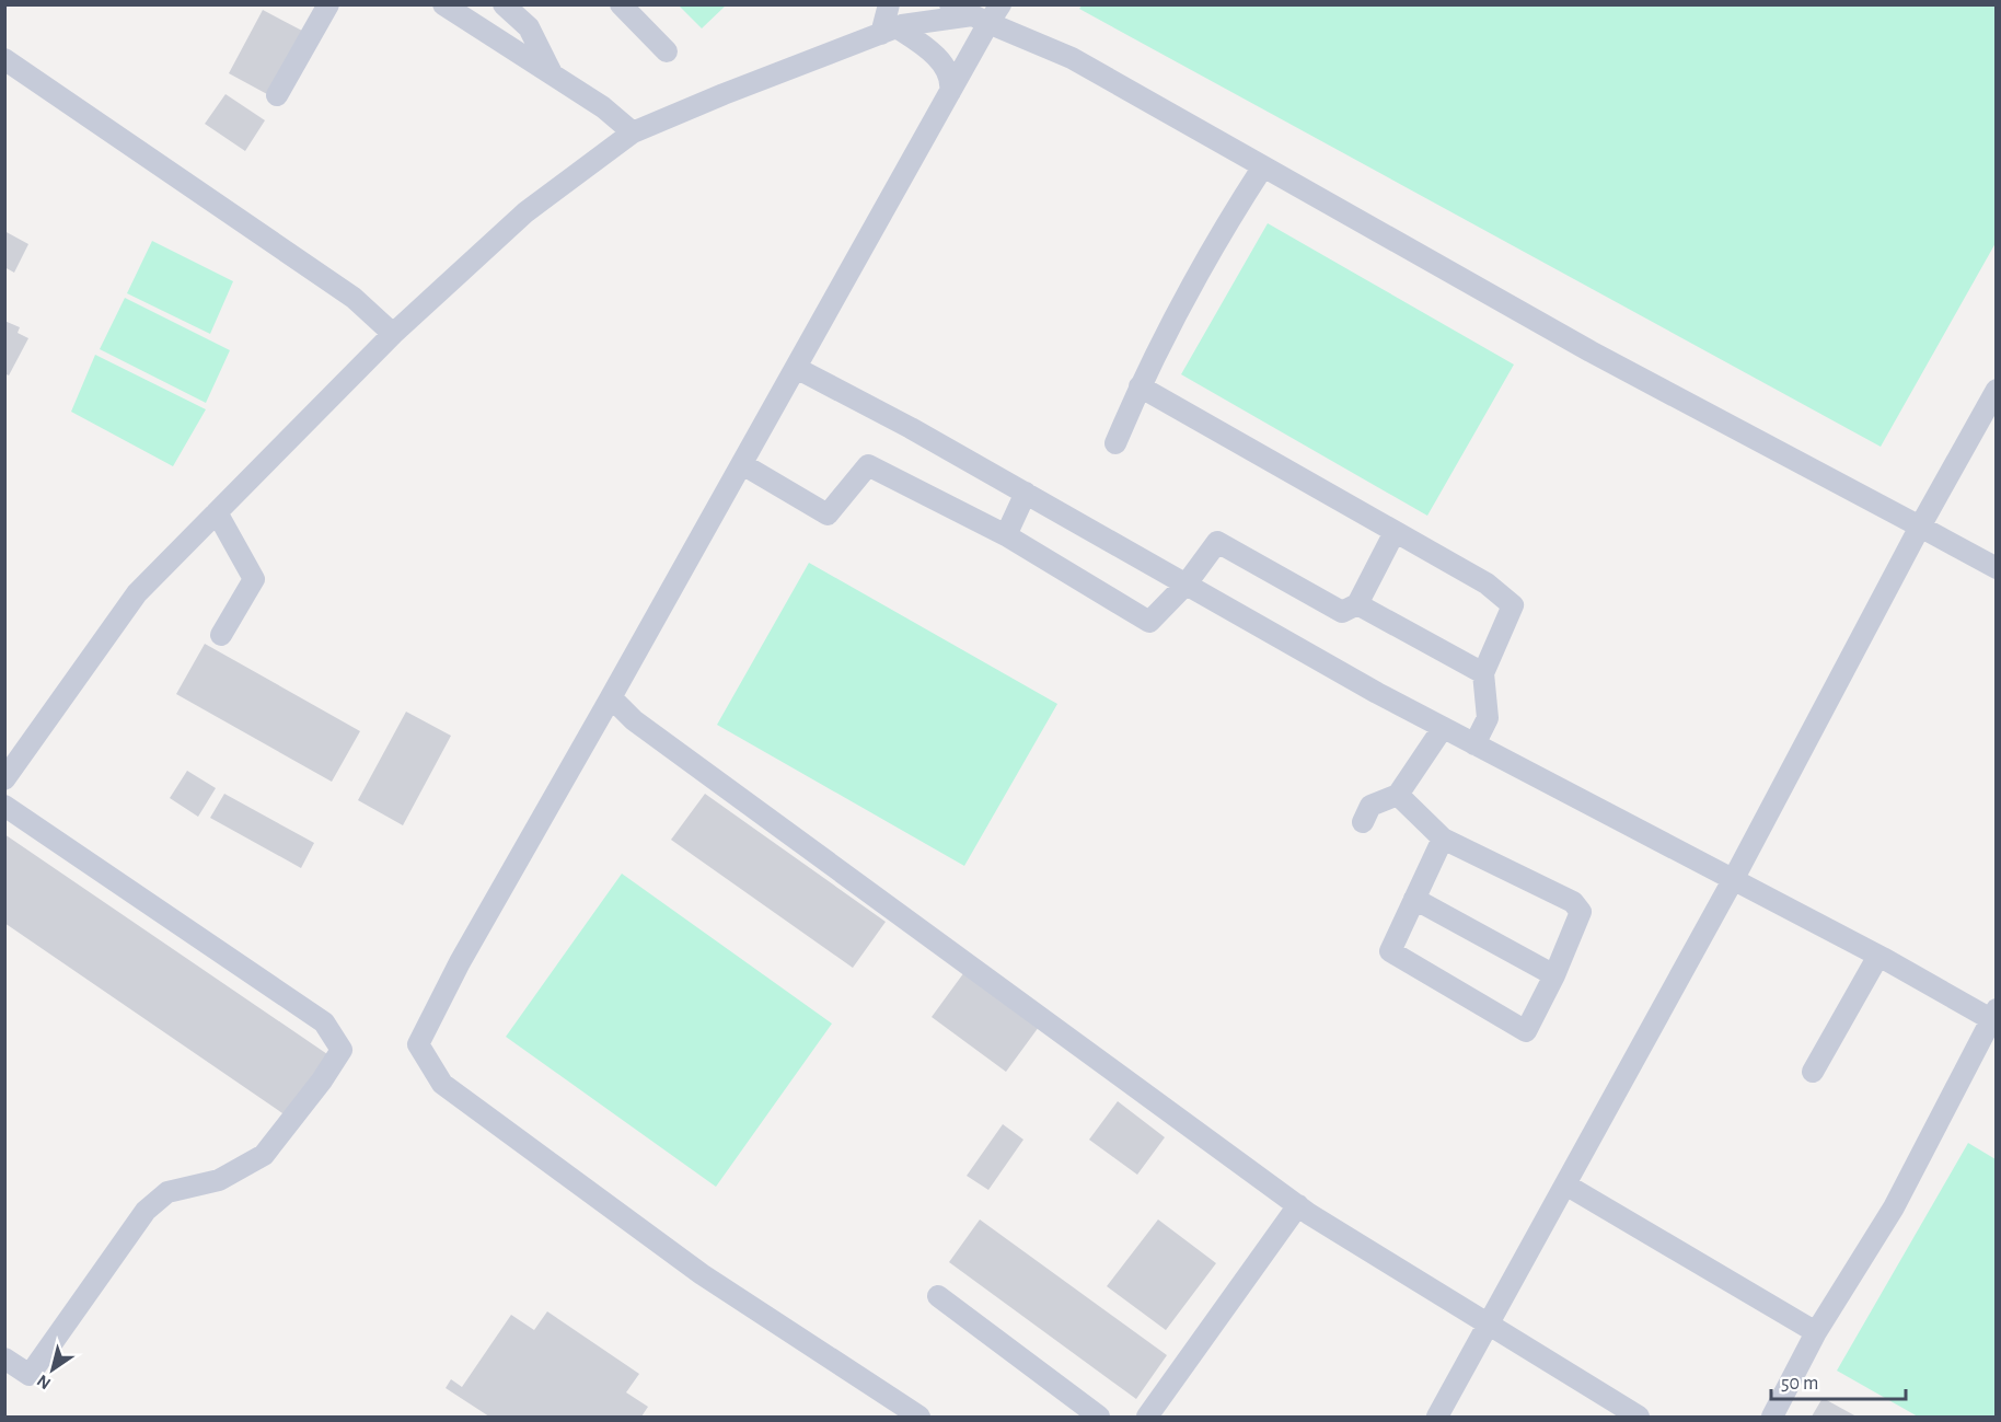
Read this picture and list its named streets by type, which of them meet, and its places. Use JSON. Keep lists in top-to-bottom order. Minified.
{"scale_bar":"50 m","north":"bottom left"}
